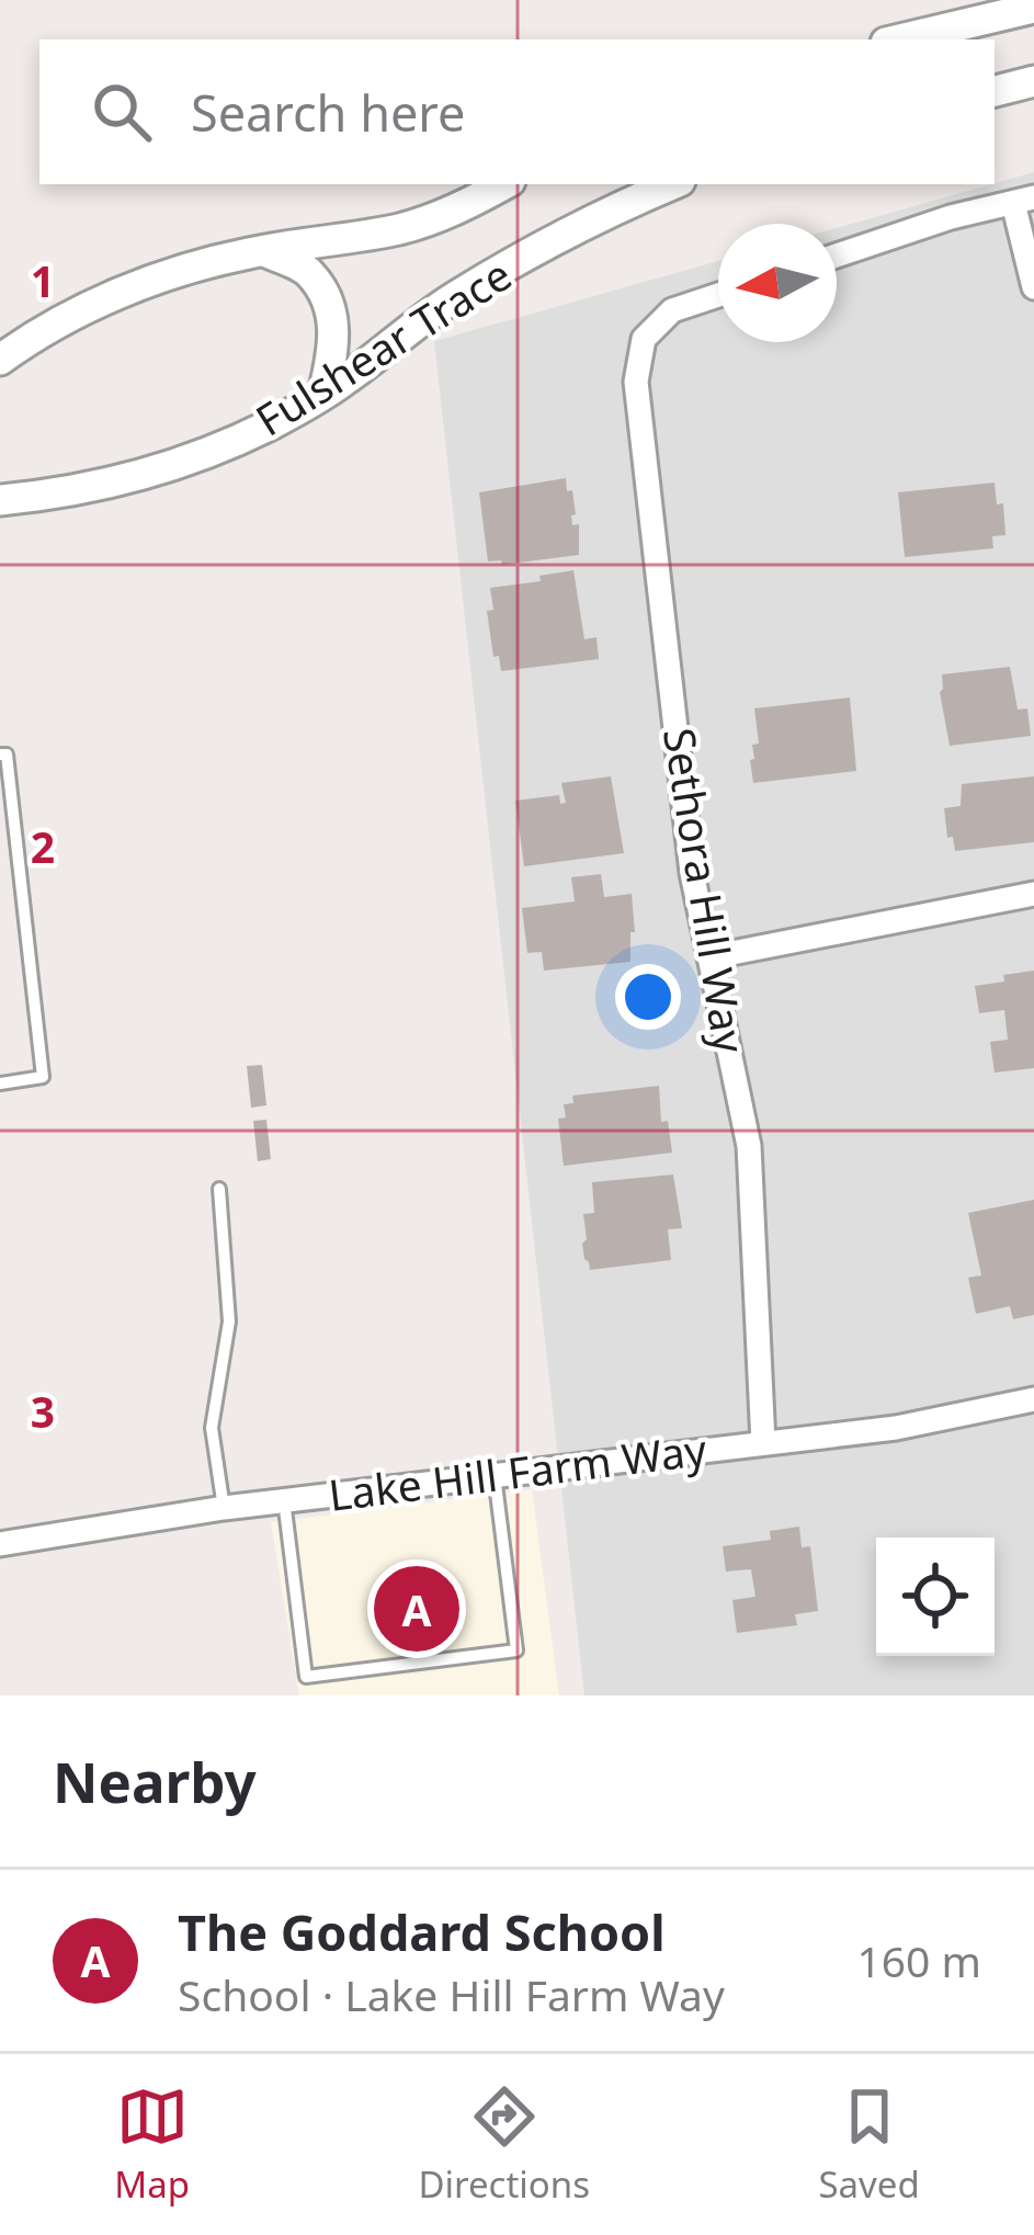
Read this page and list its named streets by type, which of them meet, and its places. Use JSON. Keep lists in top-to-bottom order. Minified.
{"streets":{"street":["Fulshear Trace","Sethora Hill Way","Lake Hill Farm Way"]},"crossings":[["Sethora Hill Way","Lake Hill Farm Way"]],"north":"left","page":{"search":"Search here","pins":"A","heading":"Nearby","list":[{"mark":"A","name":"The Goddard School","note":"School · Lake Hill Farm Way","value":"160 m"}],"nav":["Map","Directions","Saved"]},"grid":{"rows":["1","2","3"]}}
